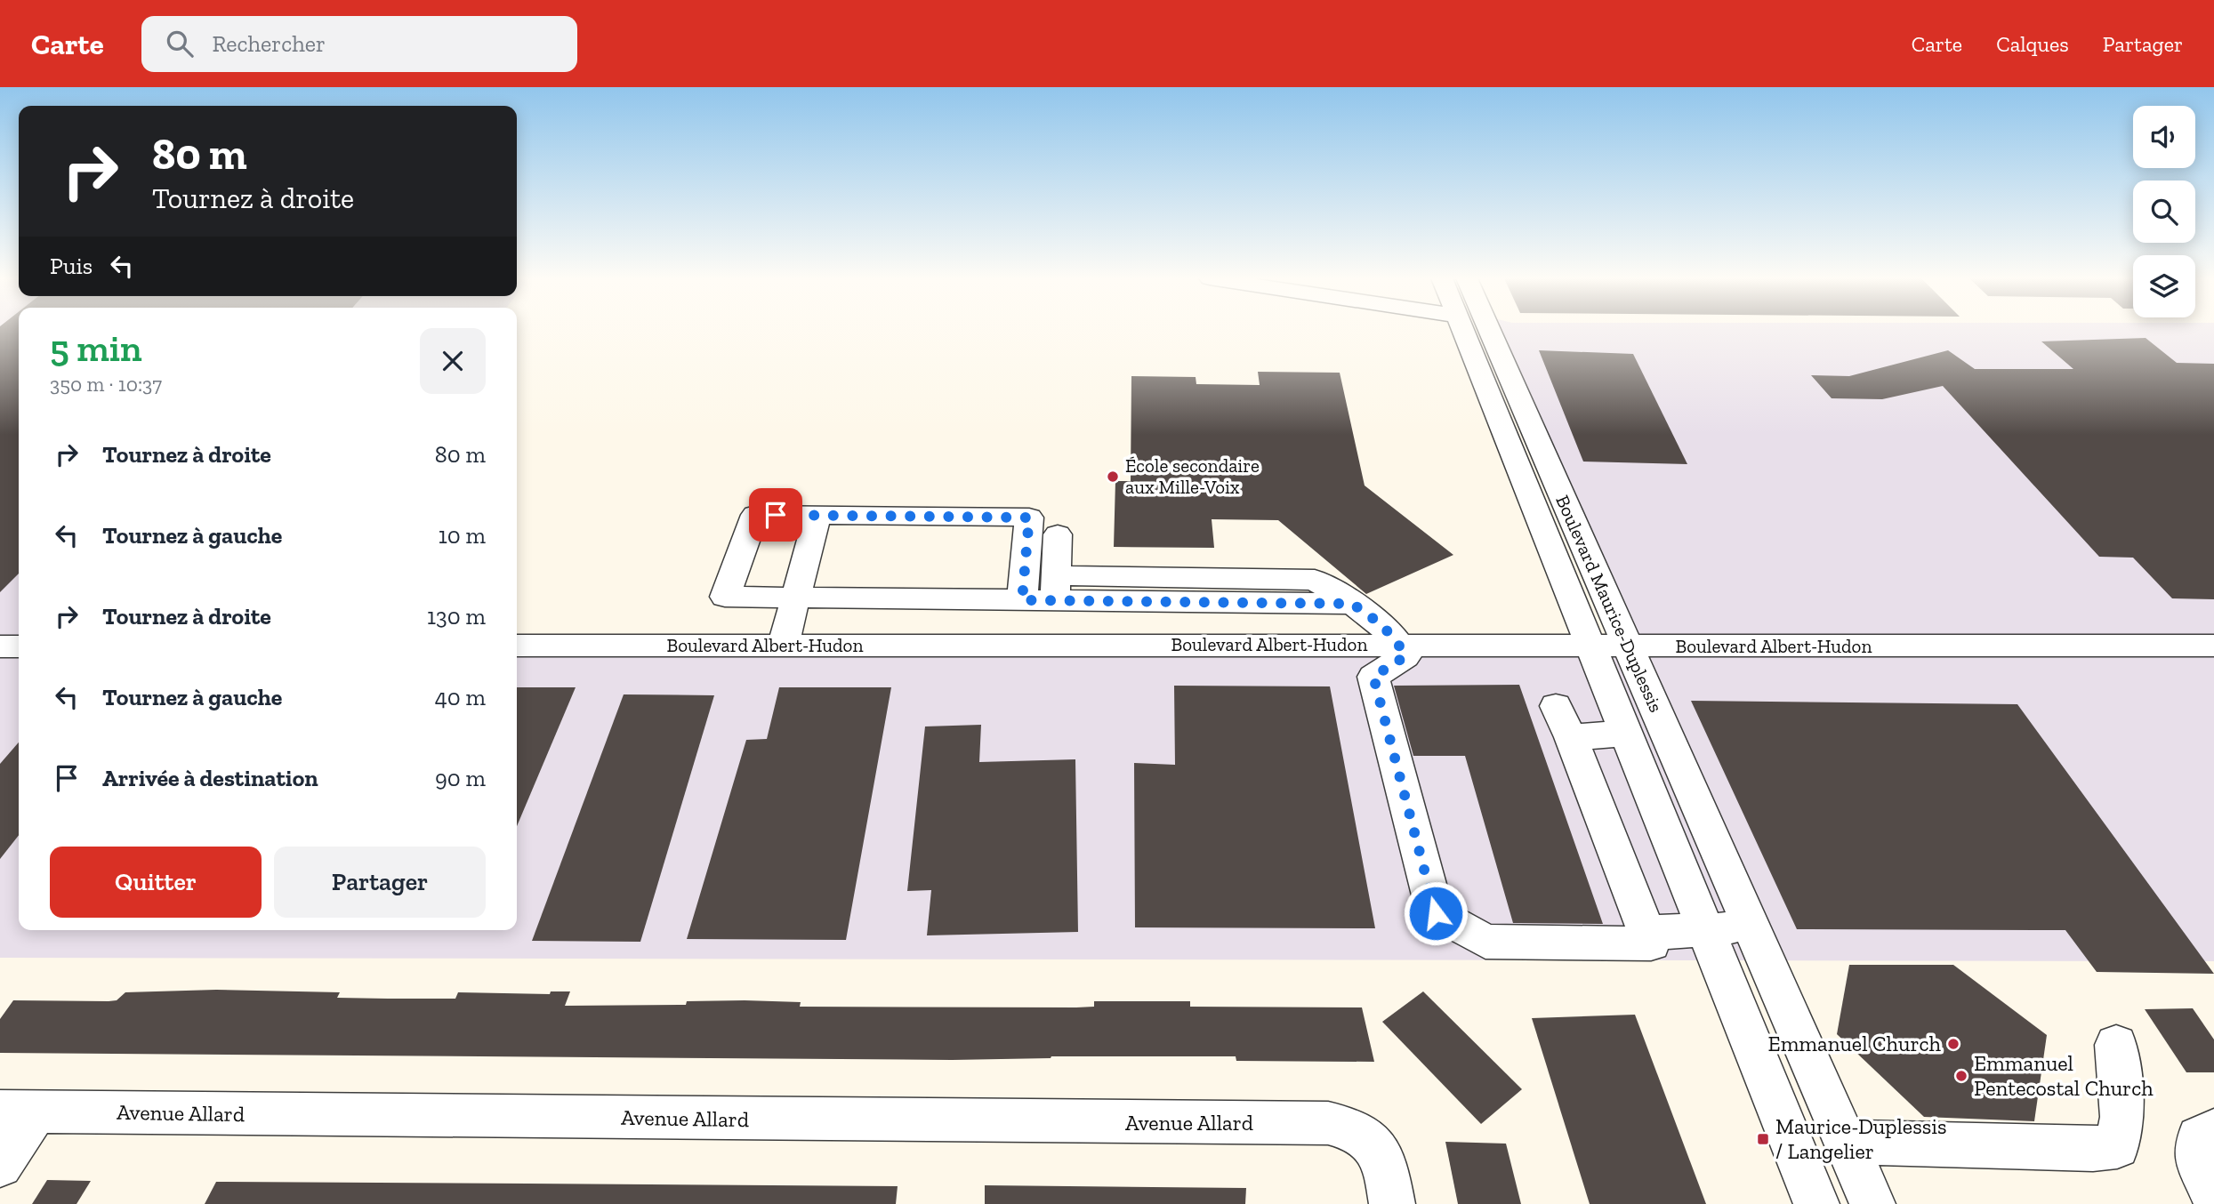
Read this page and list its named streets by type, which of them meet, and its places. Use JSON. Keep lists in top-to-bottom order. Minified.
{"streets":{"street":["Boulevard Maurice-Duplessis","Boulevard Albert-Hudon","Avenue Allard"]},"crossings":[["Boulevard Maurice-Duplessis","Boulevard Albert-Hudon"]],"places":{"other":["École secondaire aux Mille-Voix","Emmanuel Church","Emmanuel Pentecostal Church"],"transit":["Maurice-Duplessis / Langelier"]},"page":{"header":"Carte","search":"Rechercher","nav":["Carte","Calques","Partager"],"turn":["80 m","Tournez à droite"],"then":"Puis","heading":["5 min","350 m · 10:37"],"list":[{"name":"Tournez à droite","value":"80 m"},{"name":"Tournez à gauche","value":"10 m"},{"name":"Tournez à droite","value":"130 m"},{"name":"Tournez à gauche","value":"40 m"},{"name":"Arrivée à destination","value":"90 m"}],"buttons":["Quitter","Partager"]}}
